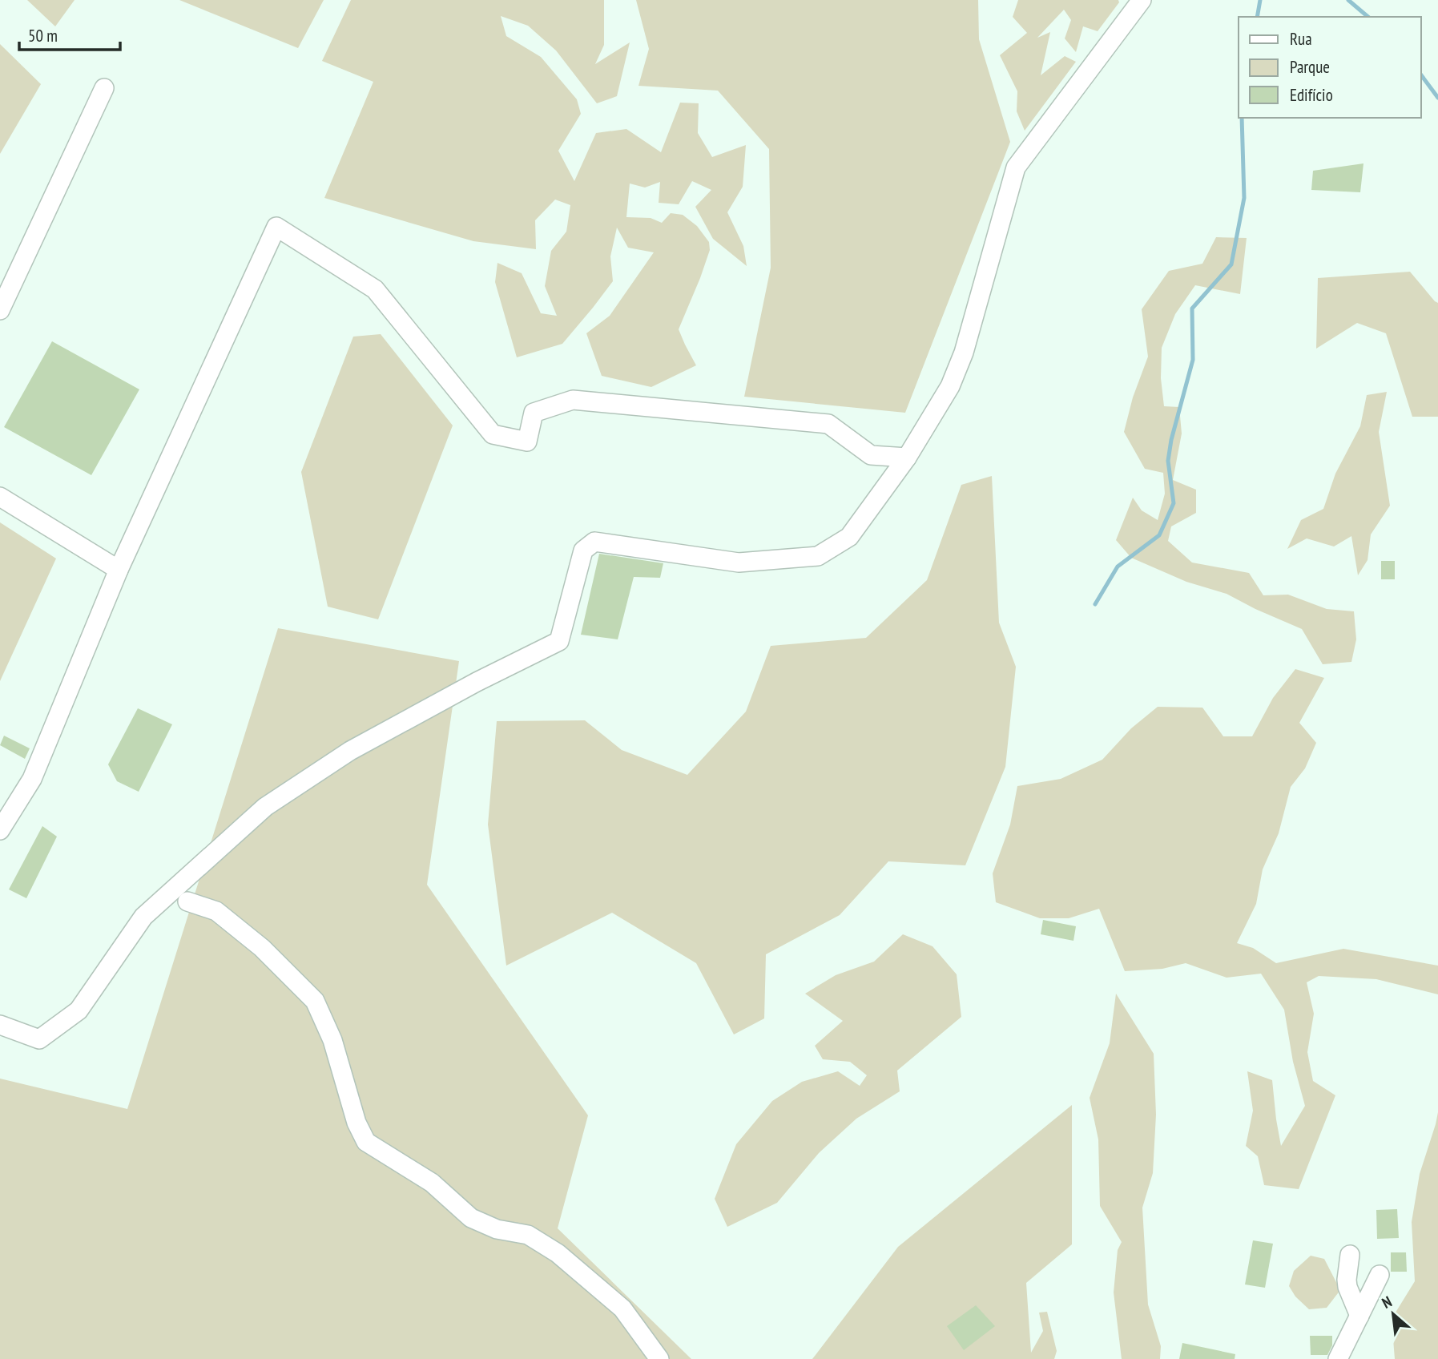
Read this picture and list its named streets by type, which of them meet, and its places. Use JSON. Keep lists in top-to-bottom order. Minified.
{"legend":["Rua","Parque","Edifício"],"scale_bar":"50 m","north":"top left"}
